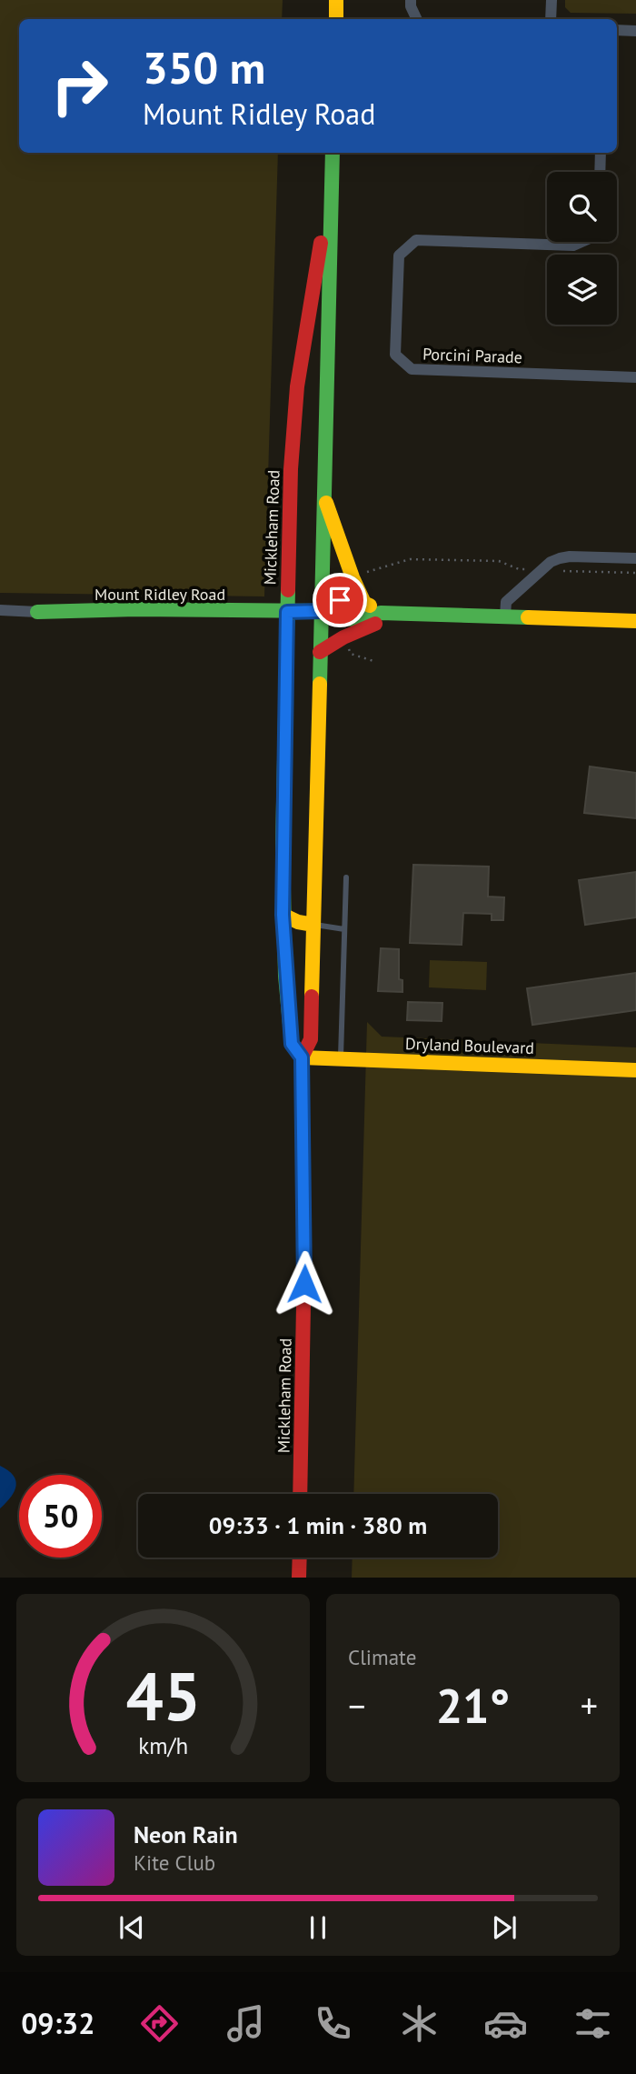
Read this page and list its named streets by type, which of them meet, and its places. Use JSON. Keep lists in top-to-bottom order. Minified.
{"streets":{"main road":["Mickleham Road","Mount Ridley Road","Dryland Boulevard"],"street":["Porcini Parade"]},"crossings":[["Mickleham Road","Mount Ridley Road"],["Mickleham Road","Dryland Boulevard"]],"page":{"turn":["350 m","Mount Ridley Road"],"limit":"50","trip":"09:33 · 1 min · 380 m","tile":"Climate","heat":["−","21°","+"],"song":["Neon Rain","Kite Club"],"tabs":"09:32","gauge":["45","km/h"]}}
